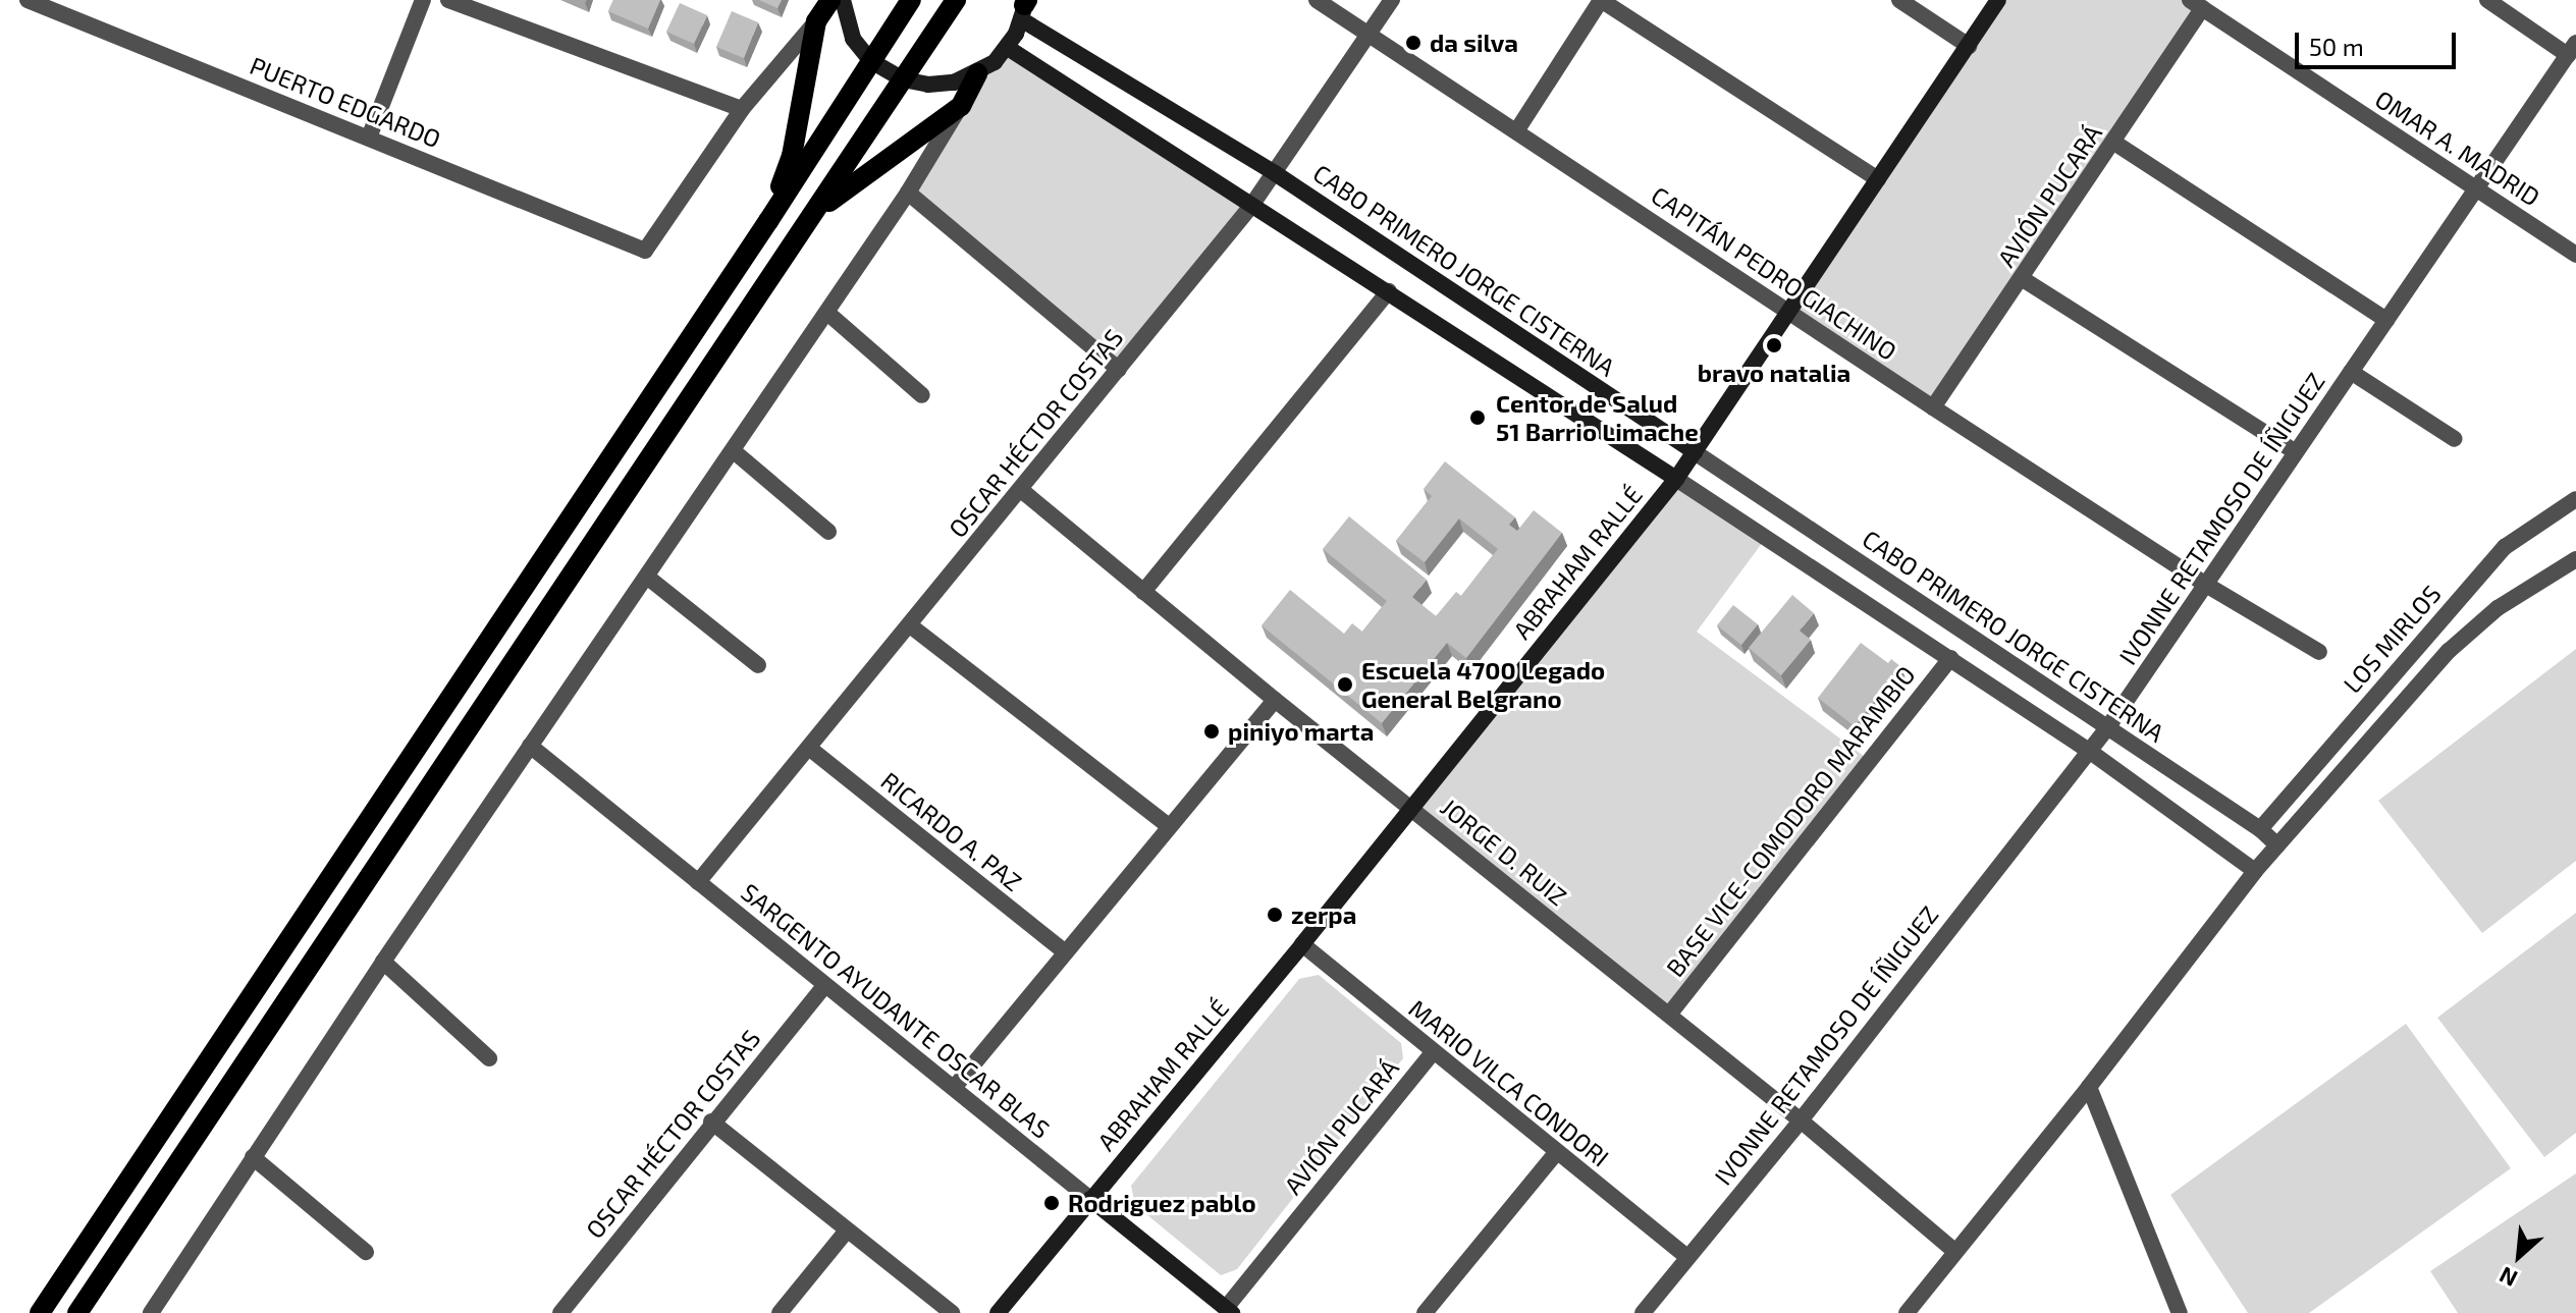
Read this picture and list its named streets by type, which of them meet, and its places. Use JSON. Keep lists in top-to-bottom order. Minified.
{"streets":{"street":["PUERTO EDGARDO","OMAR A. MADRID","AVIÓN PUCARÁ","CABO PRIMERO JORGE CISTERNA","CAPITÁN PEDRO GIACHINO","OSCAR HÉCTOR COSTAS","IVONNE RETAMOSO DE ÍÑIGUEZ","ABRAHAM RALLÉ","LOS MIRLOS","BASE VICE-COMODORO MARAMBIO","RICARDO A. PAZ","JORGE D. RUIZ","SARGENTO AYUDANTE OSCAR BLAS","MARIO VILCA CONDORI"]},"crossings":[["OMAR A. MADRID","AVIÓN PUCARÁ"],["OMAR A. MADRID","IVONNE RETAMOSO DE ÍÑIGUEZ"],["AVIÓN PUCARÁ","CAPITÁN PEDRO GIACHINO"],["AVIÓN PUCARÁ","SARGENTO AYUDANTE OSCAR BLAS"],["AVIÓN PUCARÁ","MARIO VILCA CONDORI"],["CABO PRIMERO JORGE CISTERNA","OSCAR HÉCTOR COSTAS"],["CABO PRIMERO JORGE CISTERNA","IVONNE RETAMOSO DE ÍÑIGUEZ"],["CABO PRIMERO JORGE CISTERNA","ABRAHAM RALLÉ"],["CABO PRIMERO JORGE CISTERNA","LOS MIRLOS"],["CAPITÁN PEDRO GIACHINO","OSCAR HÉCTOR COSTAS"],["CAPITÁN PEDRO GIACHINO","IVONNE RETAMOSO DE ÍÑIGUEZ"],["CAPITÁN PEDRO GIACHINO","ABRAHAM RALLÉ"],["OSCAR HÉCTOR COSTAS","RICARDO A. PAZ"],["OSCAR HÉCTOR COSTAS","JORGE D. RUIZ"],["OSCAR HÉCTOR COSTAS","SARGENTO AYUDANTE OSCAR BLAS"],["IVONNE RETAMOSO DE ÍÑIGUEZ","JORGE D. RUIZ"],["IVONNE RETAMOSO DE ÍÑIGUEZ","MARIO VILCA CONDORI"],["ABRAHAM RALLÉ","JORGE D. RUIZ"],["ABRAHAM RALLÉ","SARGENTO AYUDANTE OSCAR BLAS"],["ABRAHAM RALLÉ","MARIO VILCA CONDORI"],["BASE VICE-COMODORO MARAMBIO","JORGE D. RUIZ"]],"places":["da silva","bravo natalia","Centor de Salud 51 Barrio Limache","Escuela 4700 Legado General Belgrano","piniyo marta","zerpa","Rodriguez pablo"],"scale_bar":"50 m","north":"bottom left"}
